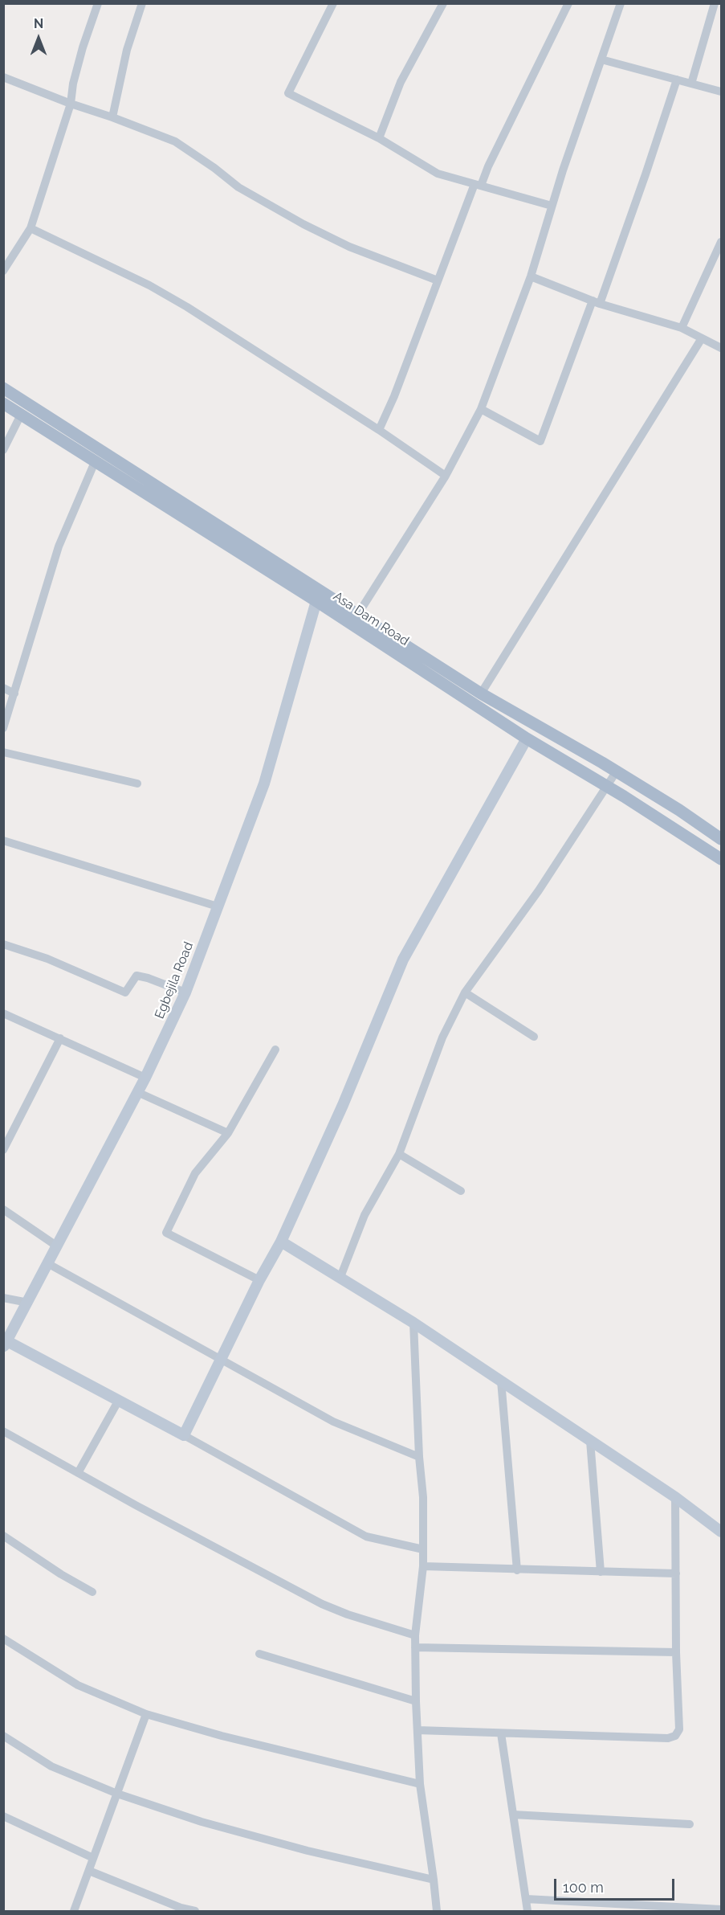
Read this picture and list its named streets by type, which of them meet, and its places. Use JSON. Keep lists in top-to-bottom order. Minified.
{"streets":{"main road":["Asa Dam Road"],"street":["Egbejila Road"]},"crossings":[["Asa Dam Road","Egbejila Road"]],"scale_bar":"100 m","north":"top"}
